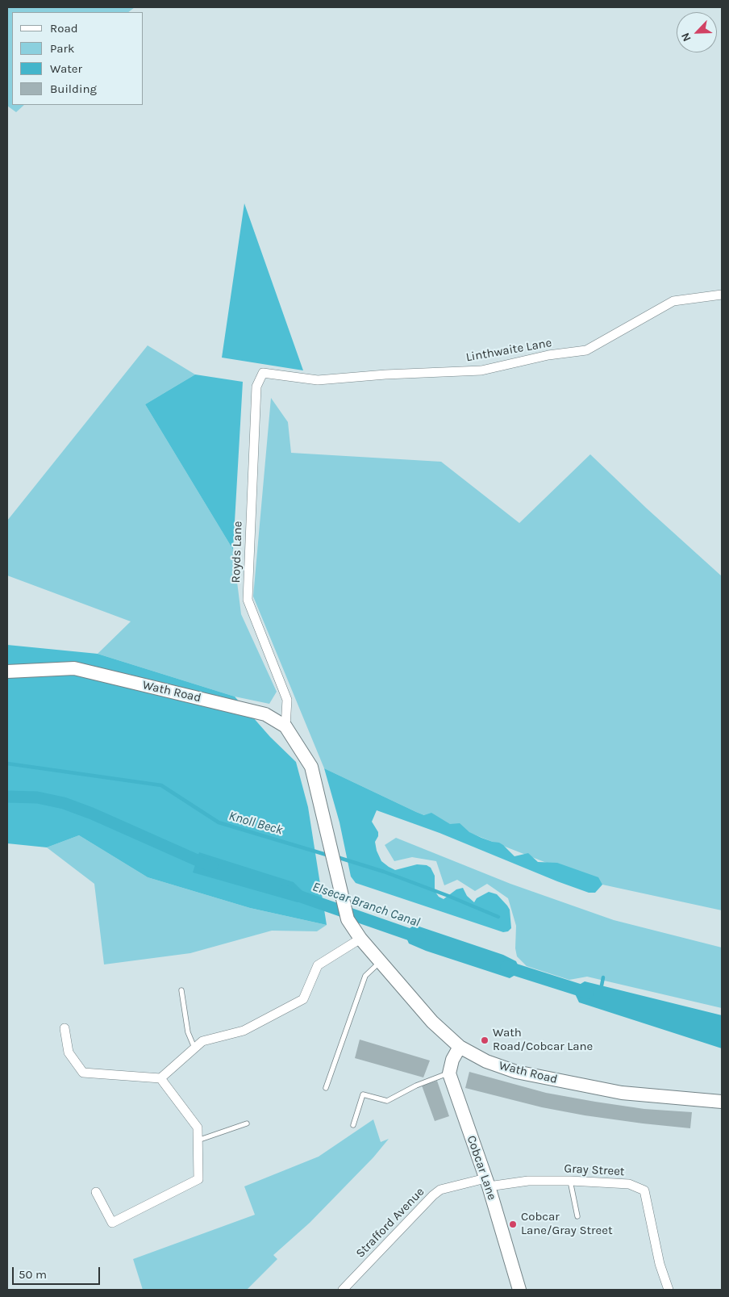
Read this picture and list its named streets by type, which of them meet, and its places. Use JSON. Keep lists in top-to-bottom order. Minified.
{"streets":{"main road":["Wath Road","Cobcar Lane"],"street":["Linthwaite Lane","Royds Lane","Gray Street","Strafford Avenue"]},"crossings":[["Linthwaite Lane","Royds Lane"],["Royds Lane","Wath Road"],["Cobcar Lane","Gray Street"],["Cobcar Lane","Strafford Avenue"],["Gray Street","Strafford Avenue"]],"water":["Knoll Beck","Elsecar Branch Canal"],"places":["Wath Road/Cobcar Lane","Cobcar Lane/Gray Street"],"legend":["Road","Park","Water","Building"],"scale_bar":"50 m","north":"bottom left"}
